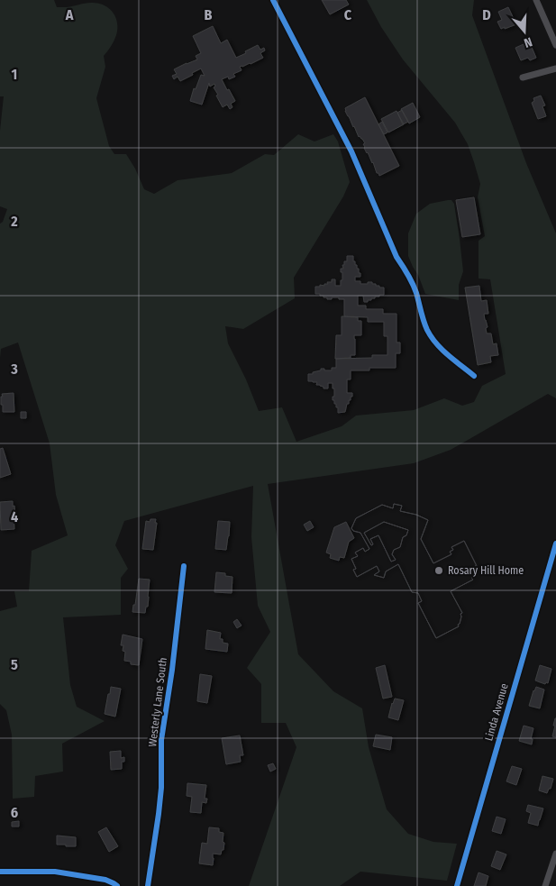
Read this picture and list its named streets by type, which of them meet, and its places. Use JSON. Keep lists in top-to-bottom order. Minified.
{"streets":{"street":["Westerly Lane South","Linda Avenue"]},"places":["Rosary Hill Home"],"north":"bottom","grid":{"columns":["A","B","C","D"],"rows":["1","2","3","4","5","6"]}}
